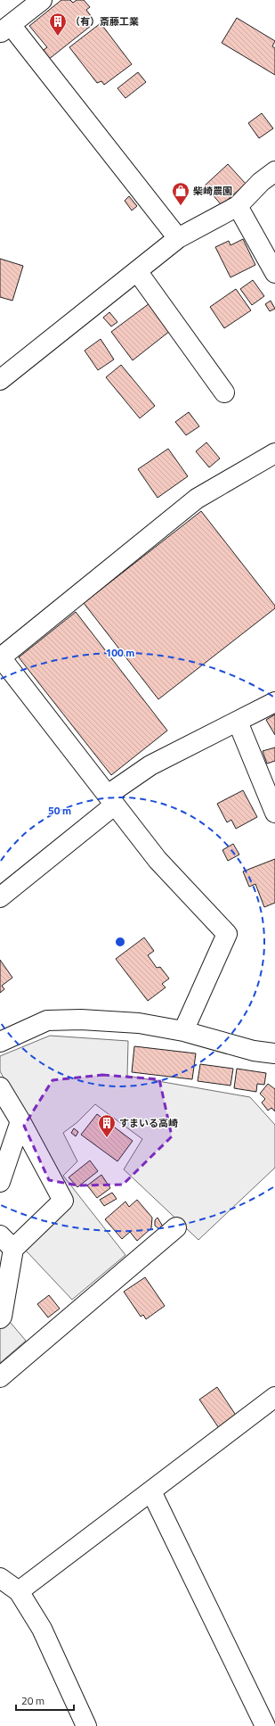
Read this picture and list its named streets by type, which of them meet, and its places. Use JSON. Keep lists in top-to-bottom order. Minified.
{"places":{"building":["（有）斎藤工業","すまいる高崎"],"shop":["柴崎農園"]},"scale_bar":"20 m","rings":["100 m","50 m"]}
